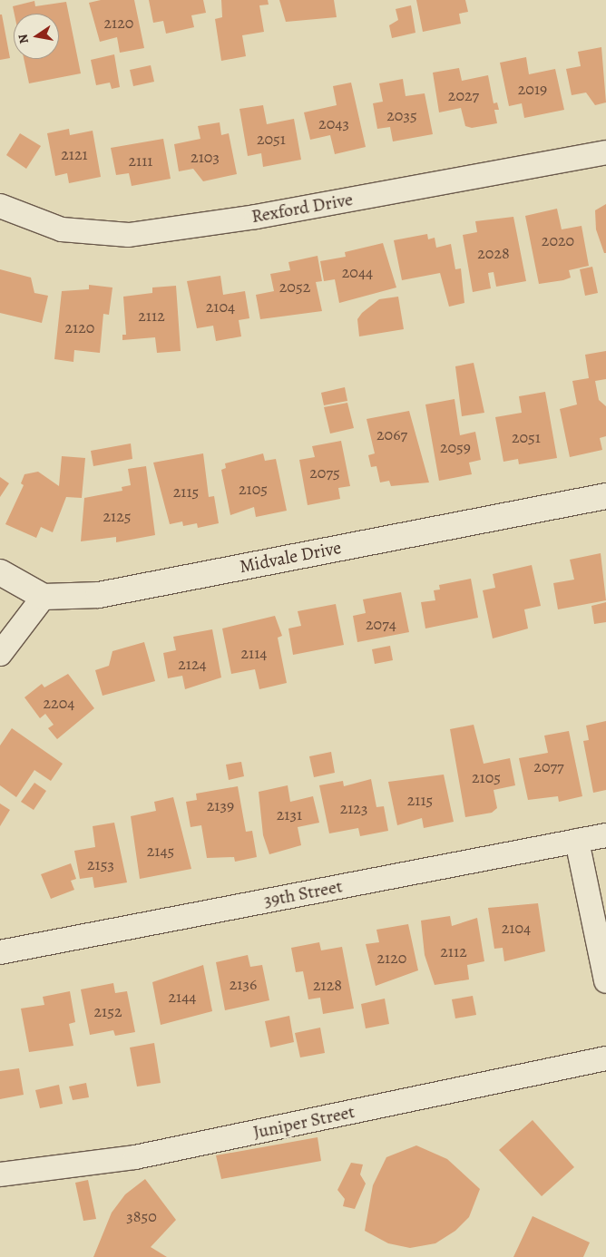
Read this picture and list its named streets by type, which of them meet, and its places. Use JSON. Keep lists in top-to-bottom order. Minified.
{"streets":{"street":["Rexford Drive","Midvale Drive","39th Street","Juniper Street"]},"house_numbers":["2120","2019","2027","2035","2043","2051","2121","2103","2111","2020","2028","2044","2052","2104","2112","2120","2067","2051","2059","2075","2105","2115","2125","2074","2114","2124","2204","2077","2105","2115","2139","2123","2131","2145","2153","2104","2112","2120","2136","2128","2144","2152","3850"],"north":"left"}
